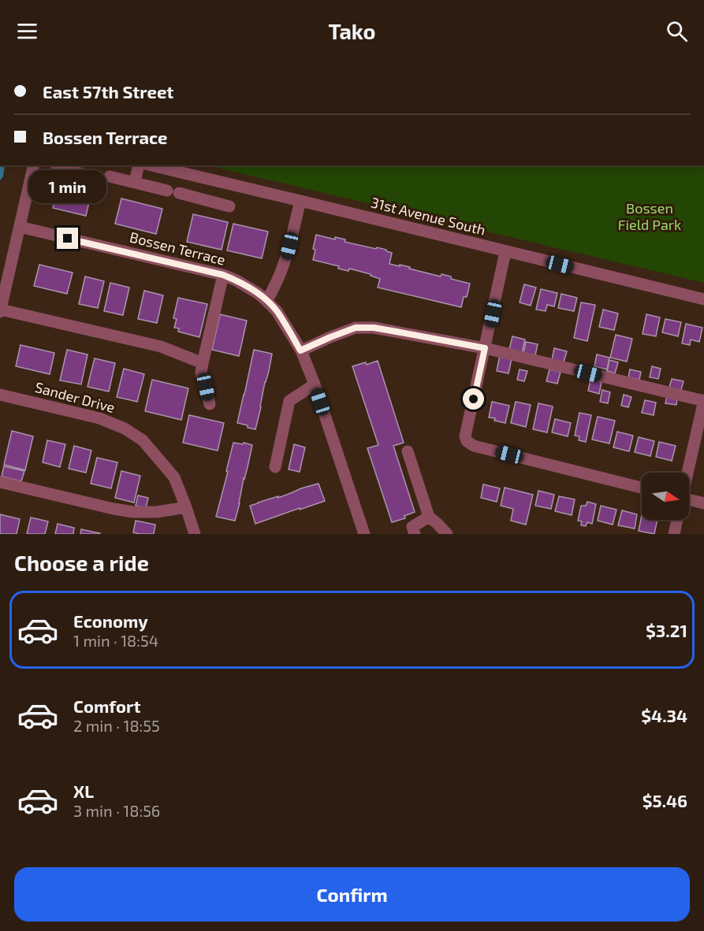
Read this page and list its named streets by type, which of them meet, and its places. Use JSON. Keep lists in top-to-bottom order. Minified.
{"streets":{"street":["31st Avenue South","Bossen Terrace","Sander Drive"]},"parks":["Bossen Field Park"],"north":"right","page":{"header":"Tako","banner":["East 57th Street","Bossen Terrace"],"bubble":"1 min","heading":"Choose a ride","list":[{"name":"Economy","note":"1 min · 18:54","value":"$3.21"},{"name":"Comfort","note":"2 min · 18:55","value":"$4.34"},{"name":"XL","note":"3 min · 18:56","value":"$5.46"}],"buttons":"Confirm"}}
